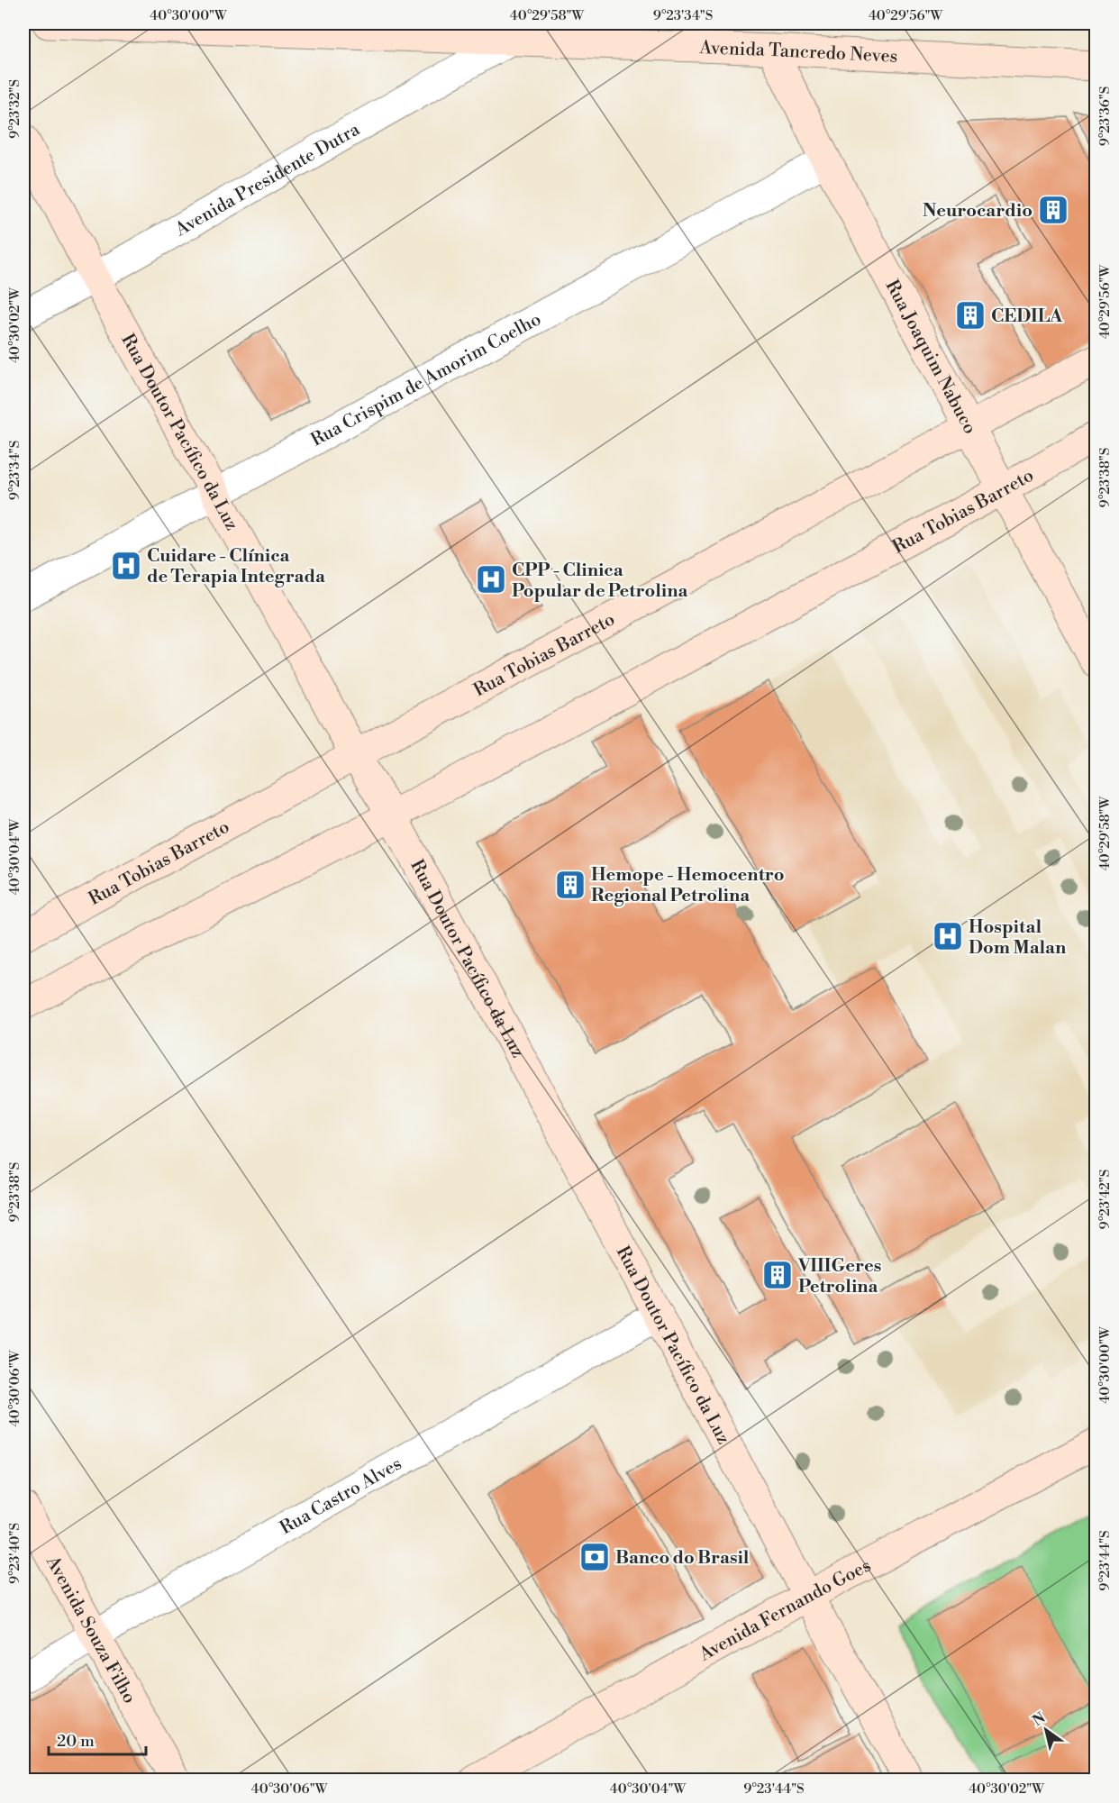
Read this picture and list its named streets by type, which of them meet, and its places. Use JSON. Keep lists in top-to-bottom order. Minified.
{"streets":{"street":["Avenida Tancredo Neves","Avenida Presidente Dutra","Rua Joaquim Nabuco","Rua Crispim de Amorim Coelho","Rua Doutor Pacífico da Luz","Rua Tobias Barreto","Rua Castro Alves","Avenida Fernando Goes","Avenida Souza Filho"]},"crossings":[["Avenida Tancredo Neves","Avenida Presidente Dutra"],["Avenida Tancredo Neves","Rua Joaquim Nabuco"],["Avenida Presidente Dutra","Rua Doutor Pacífico da Luz"],["Rua Joaquim Nabuco","Rua Crispim de Amorim Coelho"],["Rua Joaquim Nabuco","Rua Tobias Barreto"],["Rua Crispim de Amorim Coelho","Rua Doutor Pacífico da Luz"],["Rua Doutor Pacífico da Luz","Rua Tobias Barreto"],["Rua Doutor Pacífico da Luz","Rua Castro Alves"],["Rua Doutor Pacífico da Luz","Avenida Fernando Goes"],["Rua Castro Alves","Avenida Souza Filho"]],"places":{"building":["Neurocardio","CEDILA","Hemope - Hemocentro Regional Petrolina","VIIIGeres Petrolina"],"hospital":["Cuidare - Clínica de Terapia Integrada","CPP - Clinica Popular de Petrolina","Hospital Dom Malan"],"bank":["Banco do Brasil"]},"scale_bar":"20 m","north":"top left","coordinates":["40°30'00\"W","40°29'58\"W","9°23'34\"S","40°29'56\"W","9°23'32\"S","9°23'36\"S","40°30'02\"W","9°23'38\"S","40°30'04\"W","9°23'42\"S","40°30'06\"W","9°23'40\"S","9°23'44\"S"]}
